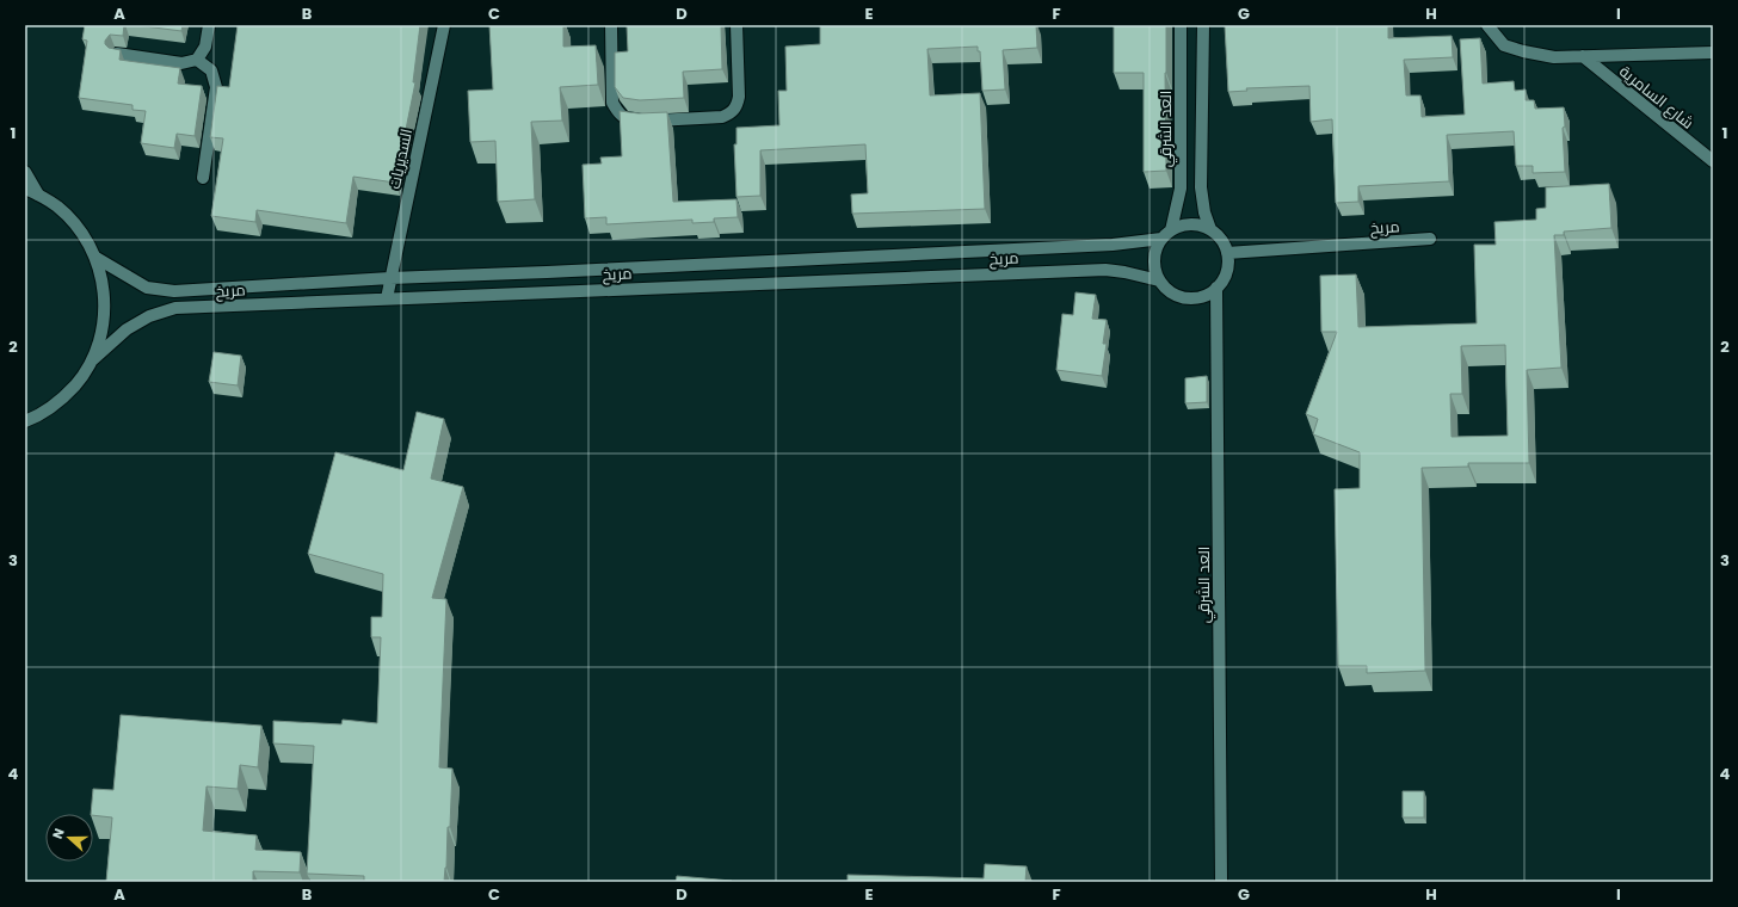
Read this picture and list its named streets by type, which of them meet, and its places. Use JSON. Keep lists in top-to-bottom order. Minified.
{"streets":{"street":["شارع السامرية","العد الشرقي","السديريات","مريخ"]},"crossings":[["العد الشرقي","مريخ"],["السديريات","مريخ"]],"north":"left","grid":{"columns":["A","B","C","D","E","F","G","H","I"],"rows":["1","2","3","4"]}}
